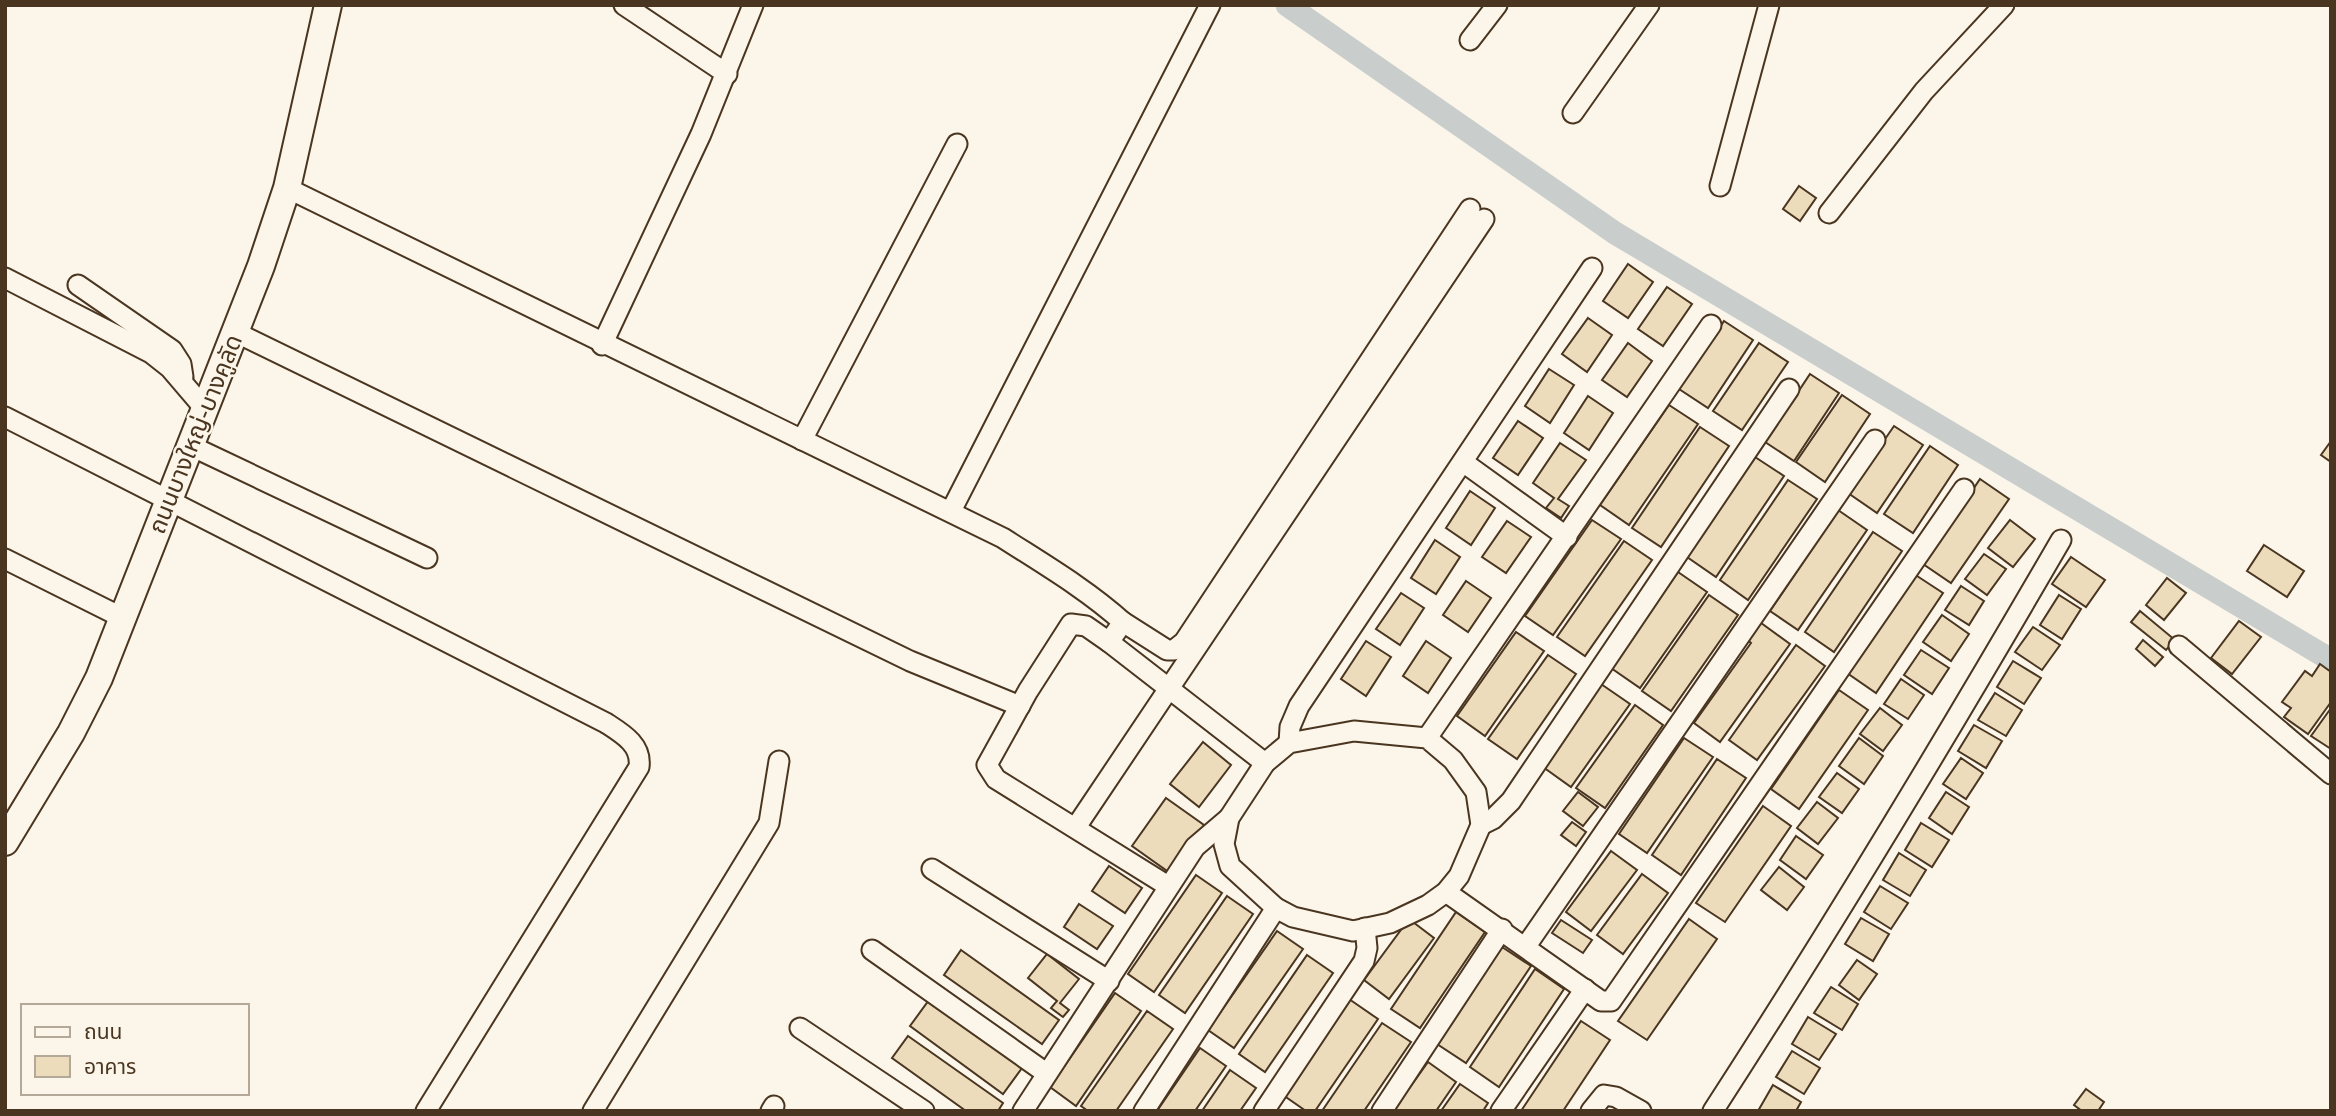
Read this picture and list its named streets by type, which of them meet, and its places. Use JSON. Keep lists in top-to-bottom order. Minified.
{"streets":{"street":["ถนนบางใหญ่-บางคูลัด"]},"legend":["ถนน","อาคาร"]}
